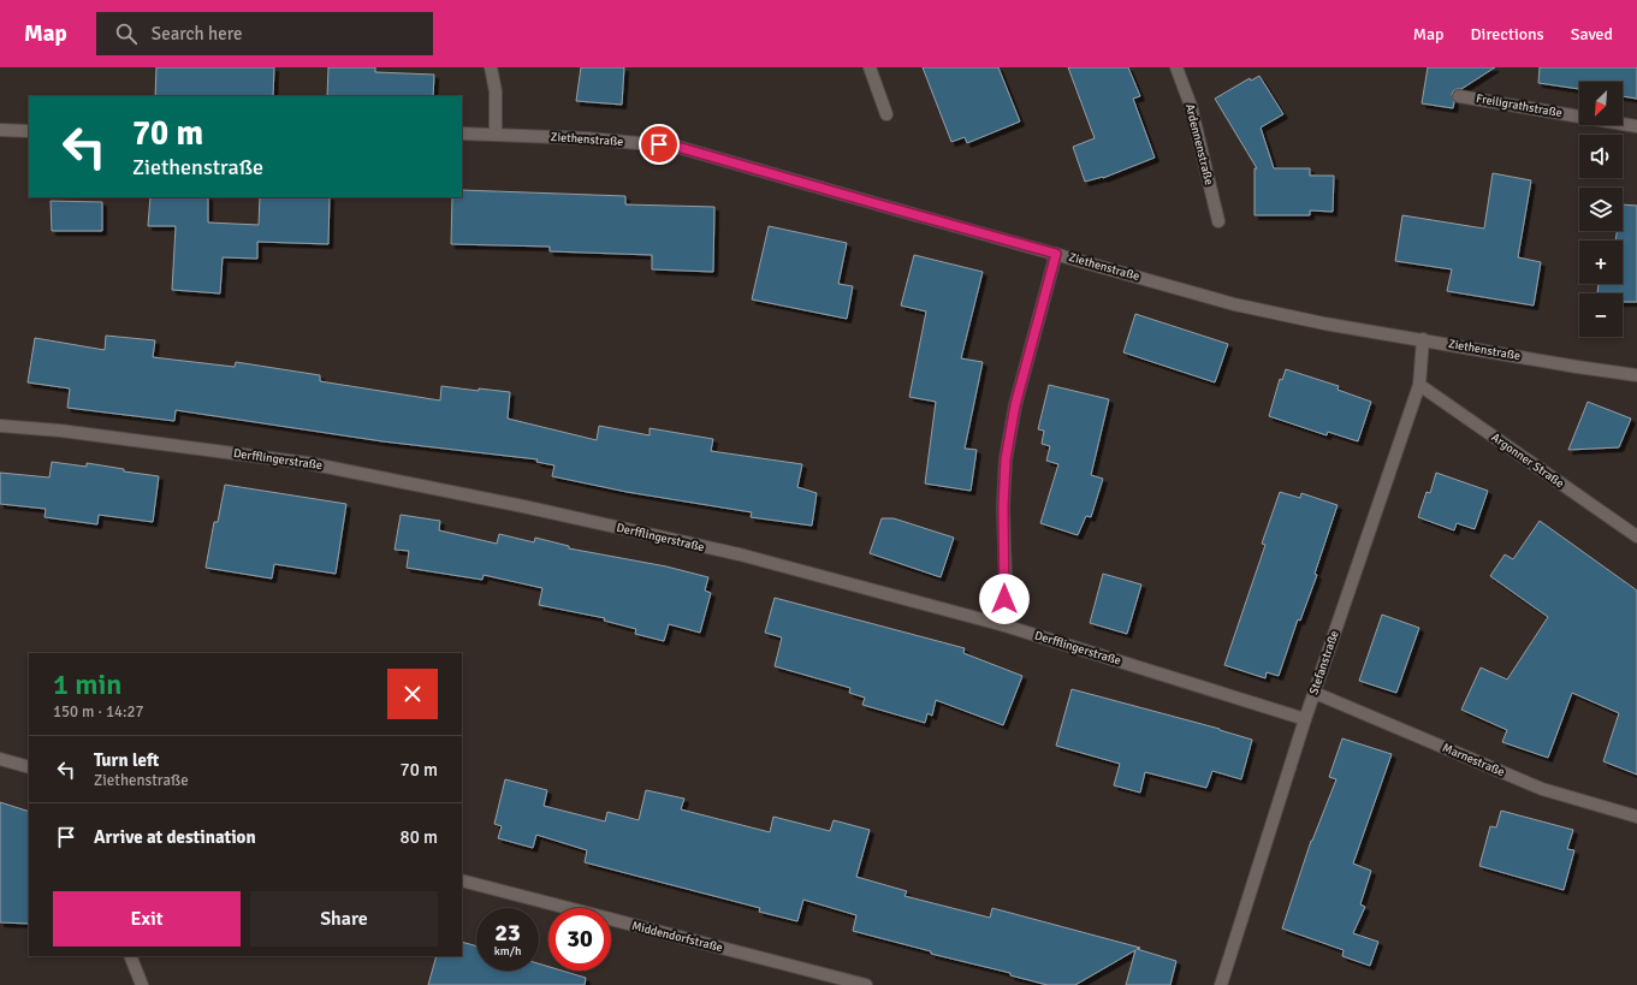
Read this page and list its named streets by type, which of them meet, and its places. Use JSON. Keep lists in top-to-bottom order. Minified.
{"streets":{"street":["Freiligrathstraße","Ziethenstraße","Ardennenstraße","Derfflingerstraße","Argonner Straße","Stefanstraße","Marnestraße","Middendorfstraße"]},"crossings":[["Ziethenstraße","Stefanstraße"],["Derfflingerstraße","Stefanstraße"],["Argonner Straße","Stefanstraße"],["Stefanstraße","Marnestraße"]],"north":"bottom left","page":{"header":"Map","search":"Search here","nav":["Map","Directions","Saved"],"map_buttons":["+","−"],"turn":["70 m","Ziethenstraße"],"heading":["1 min","150 m · 14:27"],"list":[{"name":"Turn left","note":"Ziethenstraße","value":"70 m"},{"name":"Arrive at destination","value":"80 m"}],"buttons":["Exit","Share"],"speed":"23 km/h","limit":"30"}}
